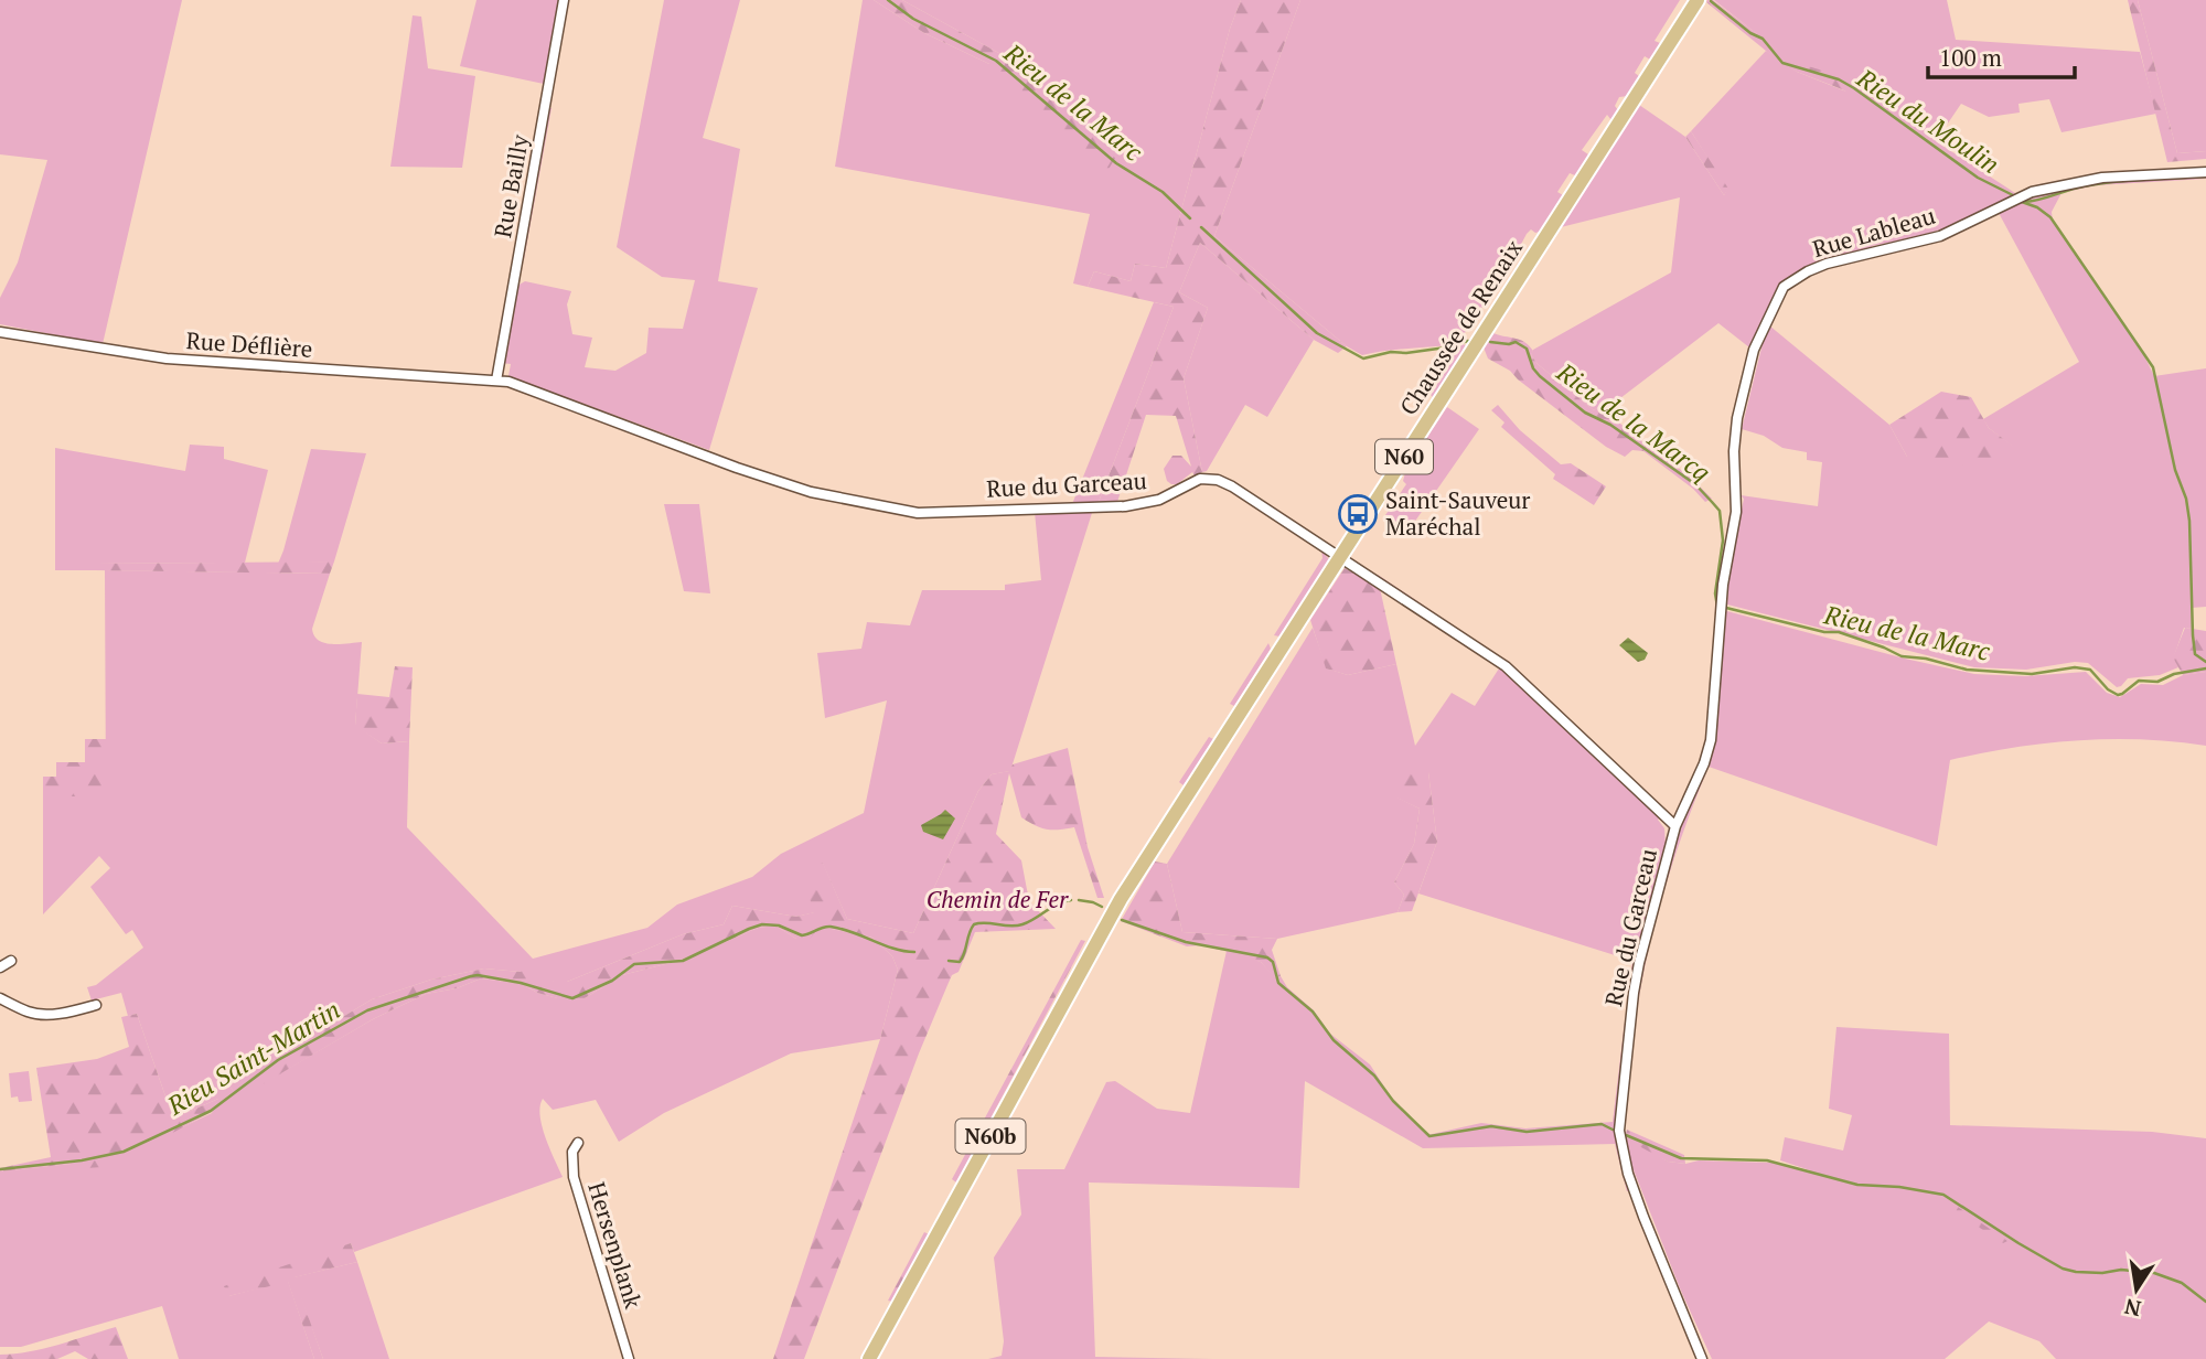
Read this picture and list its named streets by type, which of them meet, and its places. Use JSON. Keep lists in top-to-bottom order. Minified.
{"streets":{"main road":["Chaussée de Renaix","N60","N60b"],"street":["Rue Bailly","Rue Lableau","Rue Déflière","Rue du Garceau","Hersenplank"]},"crossings":[["Rue Bailly","Rue Déflière"],["Rue Bailly","Rue du Garceau"],["Rue Lableau","Rue du Garceau"],["Chaussée de Renaix","Rue du Garceau"],["Chaussée de Renaix","N60b"],["Rue Déflière","Rue du Garceau"]],"water":["Rieu de la Marc","Rieu du Moulin","Rieu de la Marcq","Rieu Saint-Martin"],"parks":["Chemin de Fer"],"places":{"bus stop":["Saint-Sauveur Maréchal"]},"scale_bar":"100 m","north":"bottom"}
